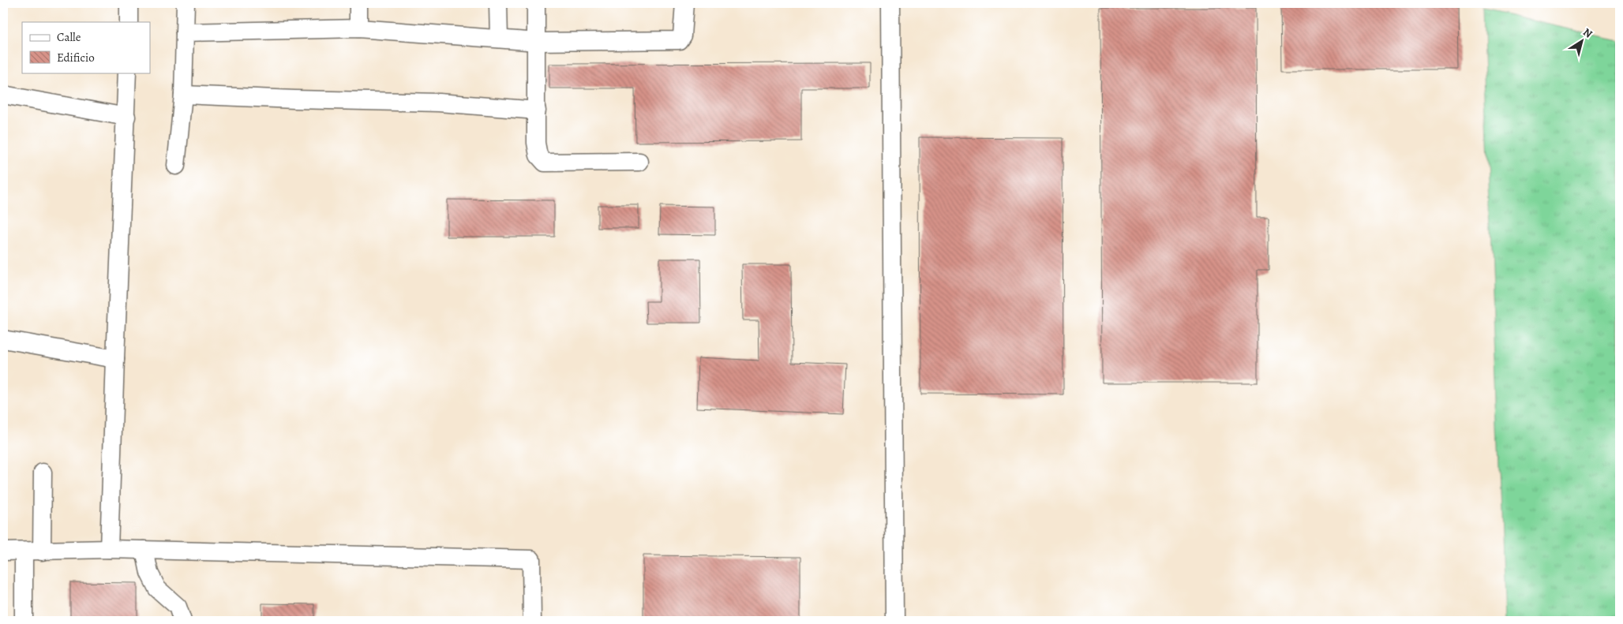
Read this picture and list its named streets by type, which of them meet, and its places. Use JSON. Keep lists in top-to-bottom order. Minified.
{"legend":["Calle","Edificio"],"north":"top right"}
